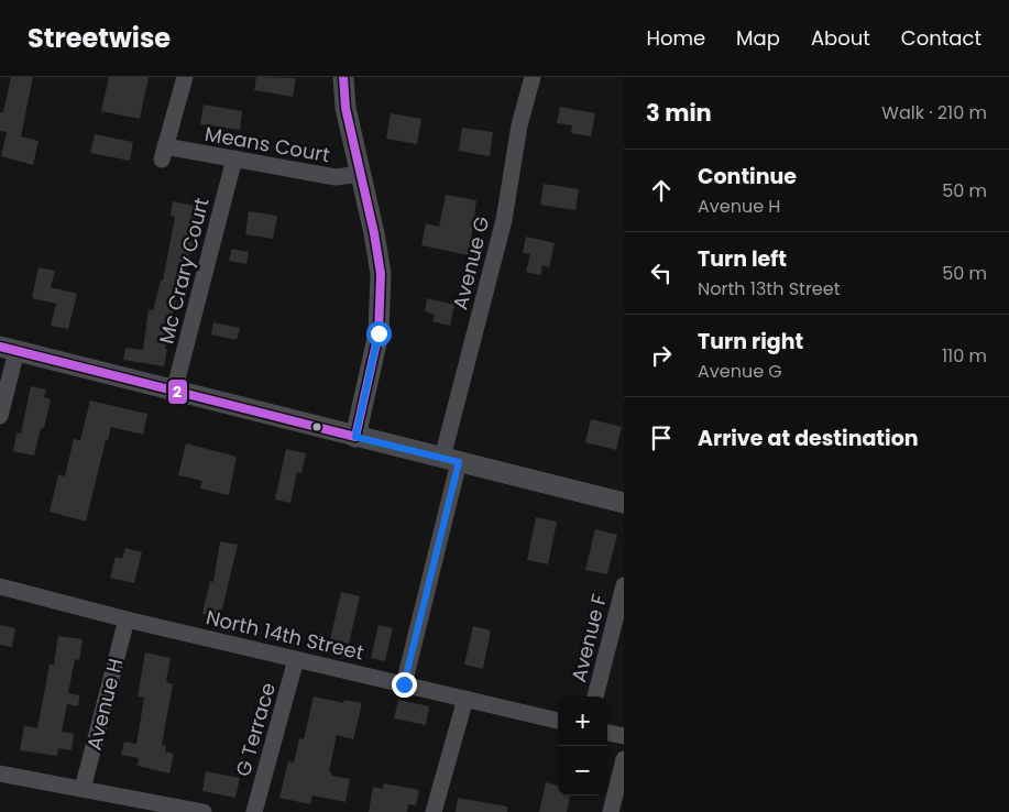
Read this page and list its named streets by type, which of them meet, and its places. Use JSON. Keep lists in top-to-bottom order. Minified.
{"streets":{"street":["Means Court","Avenue G","Mc Crary Court","North 14th Street","Avenue F","Avenue H","G Terrace"]},"crossings":[["Means Court","Mc Crary Court"],["Avenue G","North 14th Street"],["North 14th Street","Avenue H"],["North 14th Street","G Terrace"]],"lines":["transit line 2"],"page":{"header":"Streetwise","nav":["Home","Map","About","Contact"],"heading":["3 min","Walk · 210 m"],"list":[["Continue","Avenue H","50 m"],["Turn left","North 13th Street","50 m"],["Turn right","Avenue G","110 m"],"Arrive at destination"],"map_buttons":["+","−"]}}
